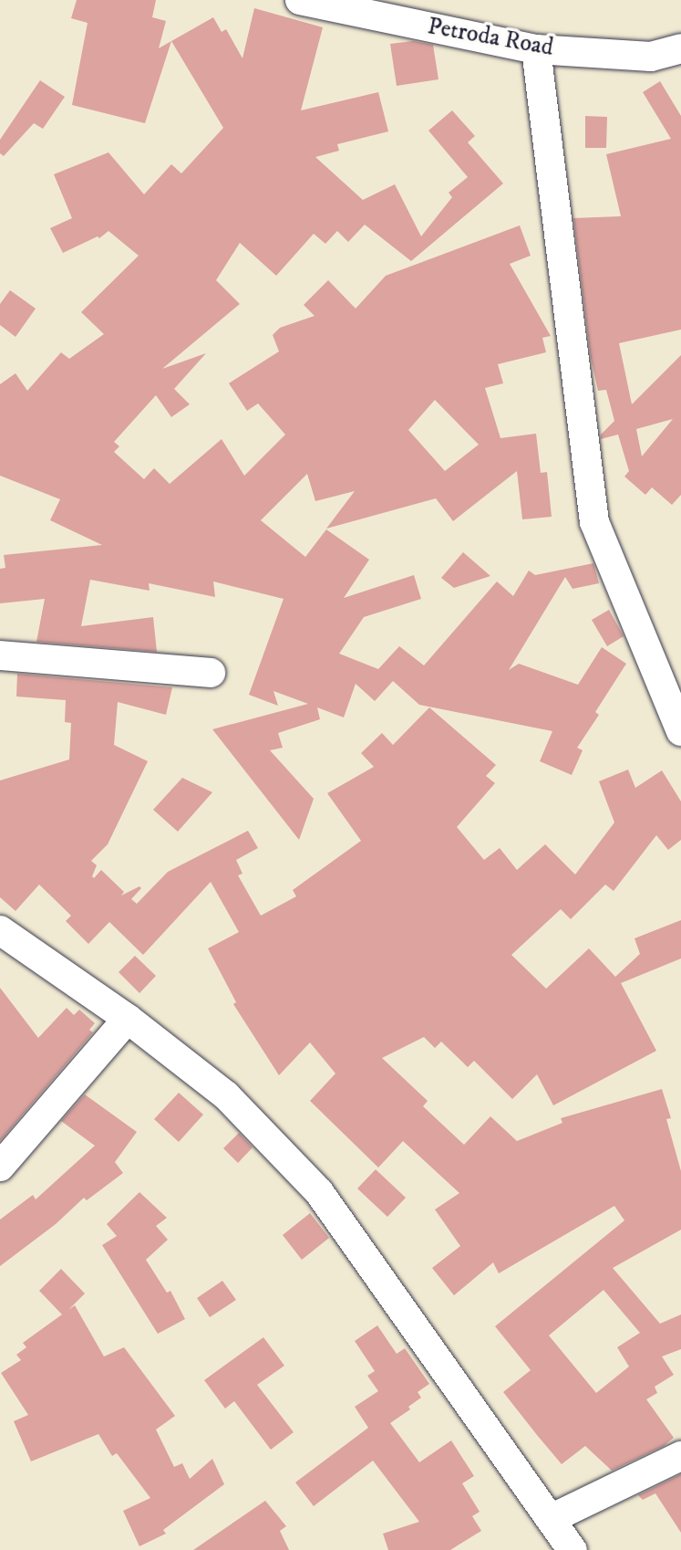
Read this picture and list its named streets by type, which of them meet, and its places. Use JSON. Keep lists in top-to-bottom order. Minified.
{"streets":{"street":["Petroda Road"]}}
